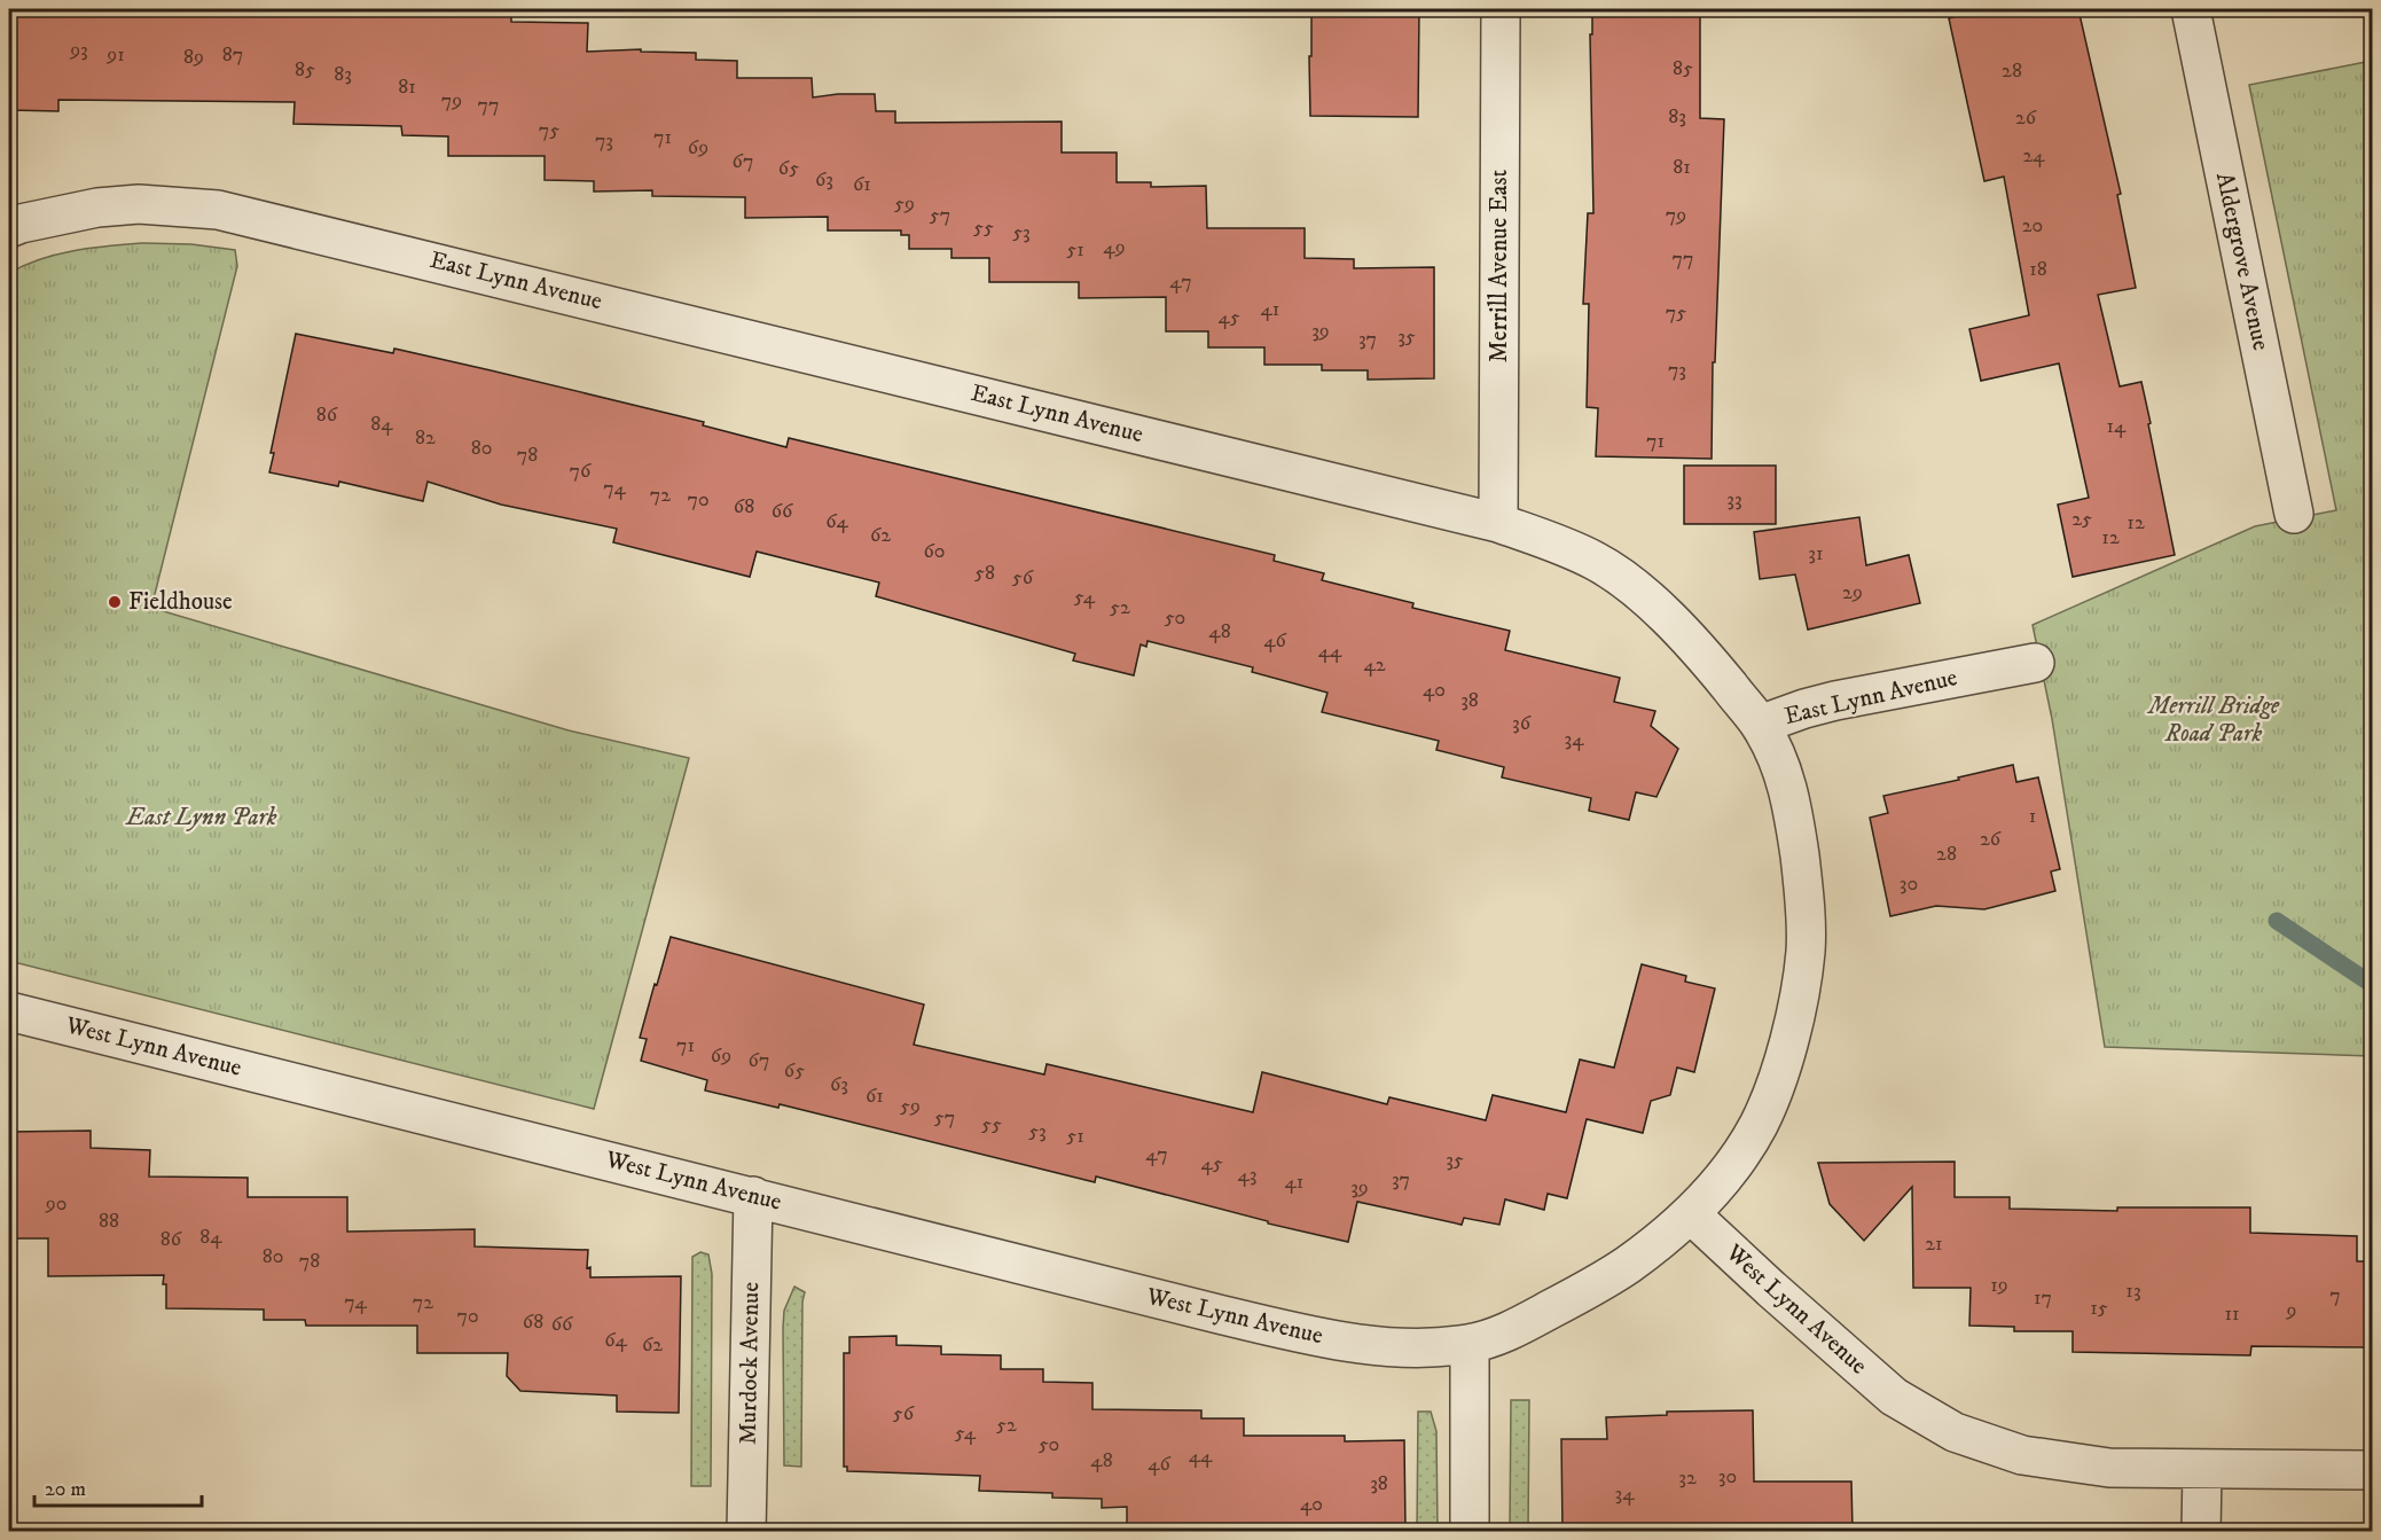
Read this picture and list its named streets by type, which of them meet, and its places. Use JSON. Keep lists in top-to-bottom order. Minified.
{"streets":{"street":["Aldergrove Avenue","Merrill Avenue East","East Lynn Avenue","West Lynn Avenue","Murdock Avenue"]},"crossings":[["Merrill Avenue East","East Lynn Avenue"],["West Lynn Avenue","Murdock Avenue"]],"parks":["Merrill Bridge Road Park","East Lynn Park"],"places":["Fieldhouse"],"house_numbers":["93","91","87","89","85","85","28","83","81","79","77","83","26","75","71","73","69","24","67","81","65","63","61","59","57","79","20","55","53","49","51","77","18","47","41","75","45","39","35","37","73","86","84","14","82","71","80","78","76","74","72","70","33","68","66","25","64","12","62","12","60","31","58","56","29","54","52","50","48","46","44","42","40","38","36","34","1","26","28","30","71","69","67","65","63","61","59","57","55","53","51","47","35","45","43","37","41","39","90","88","84","86","21","80","78","19","13","7","17","74","72","15","9","11","70","68","66","64","62","56","52","54","50","44","48","46","30","32","38","34","40"],"scale_bar":"20 m"}
